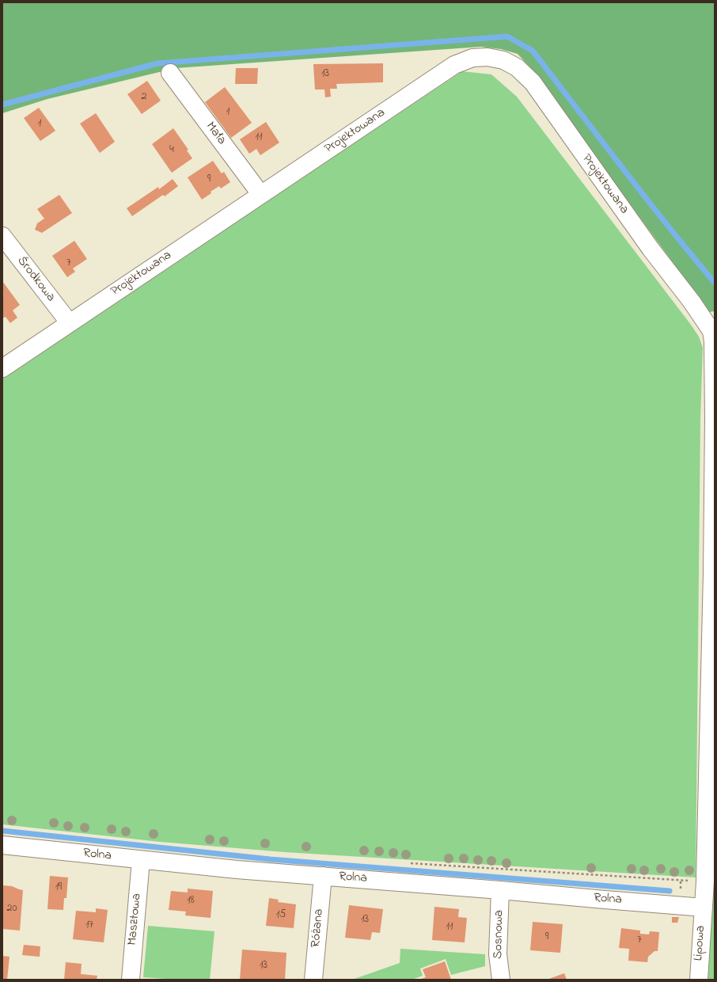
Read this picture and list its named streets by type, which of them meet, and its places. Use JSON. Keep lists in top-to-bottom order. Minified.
{"streets":{"street":["Projektowana","Mała","Środkowa","Rolna","Masztowa","Różana","Sosnowa","Lipowa"]},"crossings":[["Projektowana","Mała"],["Projektowana","Środkowa"],["Projektowana","Rolna"],["Projektowana","Lipowa"],["Rolna","Masztowa"],["Rolna","Różana"],["Rolna","Sosnowa"],["Rolna","Lipowa"]],"house_numbers":["13","2","1","1","11","4","9","7","19","18","20","15","13","17","11","9","7","13"]}
